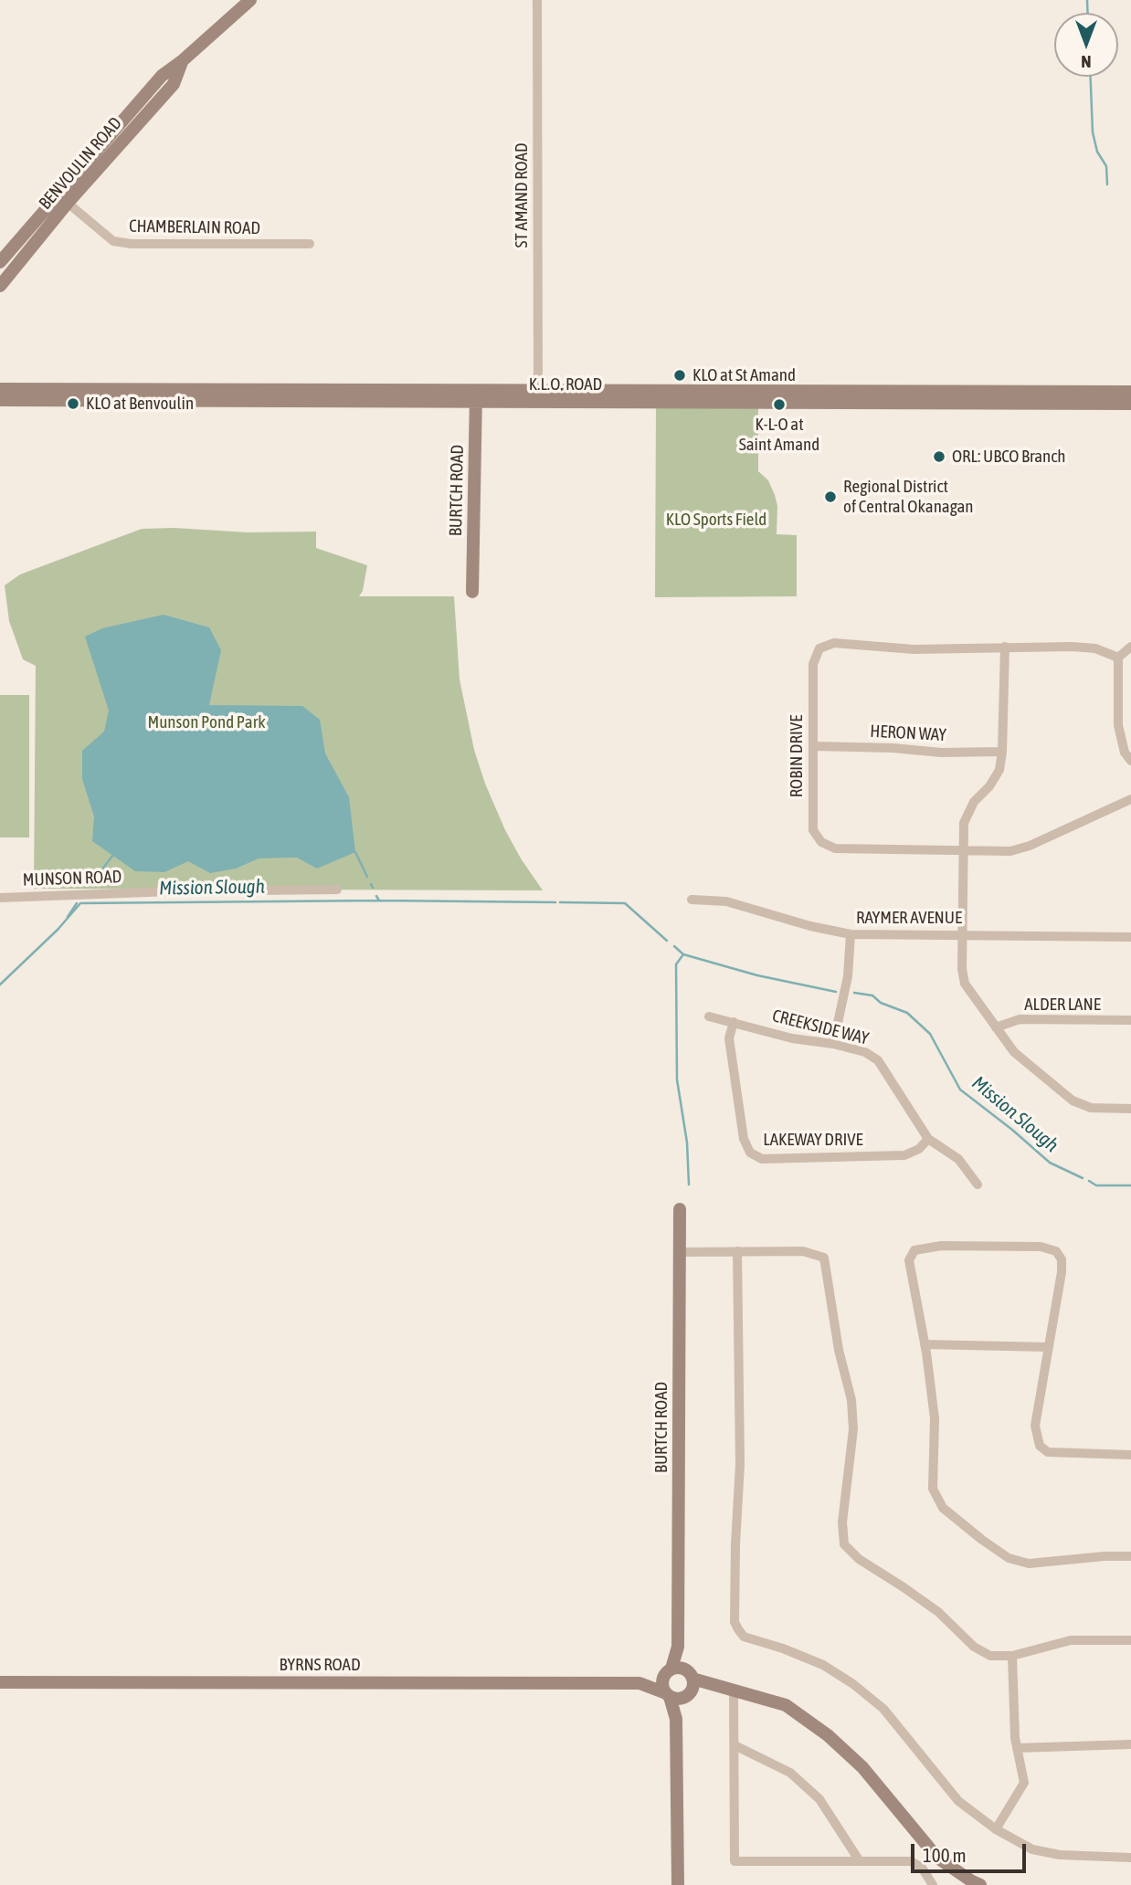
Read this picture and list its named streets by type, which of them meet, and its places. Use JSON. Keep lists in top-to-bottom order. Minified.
{"streets":{"main road":["BENVOULIN ROAD","K.L.O. ROAD","BURTCH ROAD","BYRNS ROAD"],"street":["ST AMAND ROAD","CHAMBERLAIN ROAD","HERON WAY","ROBIN DRIVE","MUNSON ROAD","RAYMER AVENUE","ALDER LANE","CREEKSIDE WAY","LAKEWAY DRIVE"]},"crossings":[["BENVOULIN ROAD","CHAMBERLAIN ROAD"],["ST AMAND ROAD","K.L.O. ROAD"],["K.L.O. ROAD","BURTCH ROAD"],["BURTCH ROAD","BYRNS ROAD"],["HERON WAY","ROBIN DRIVE"],["CREEKSIDE WAY","LAKEWAY DRIVE"]],"water":["Mission Slough"],"parks":["KLO Sports Field","Munson Pond Park"],"places":["KLO at St Amand","KLO at Benvoulin","K-L-O at Saint Amand","ORL: UBCO Branch","Regional District of Central Okanagan"],"scale_bar":"100 m","north":"bottom"}
